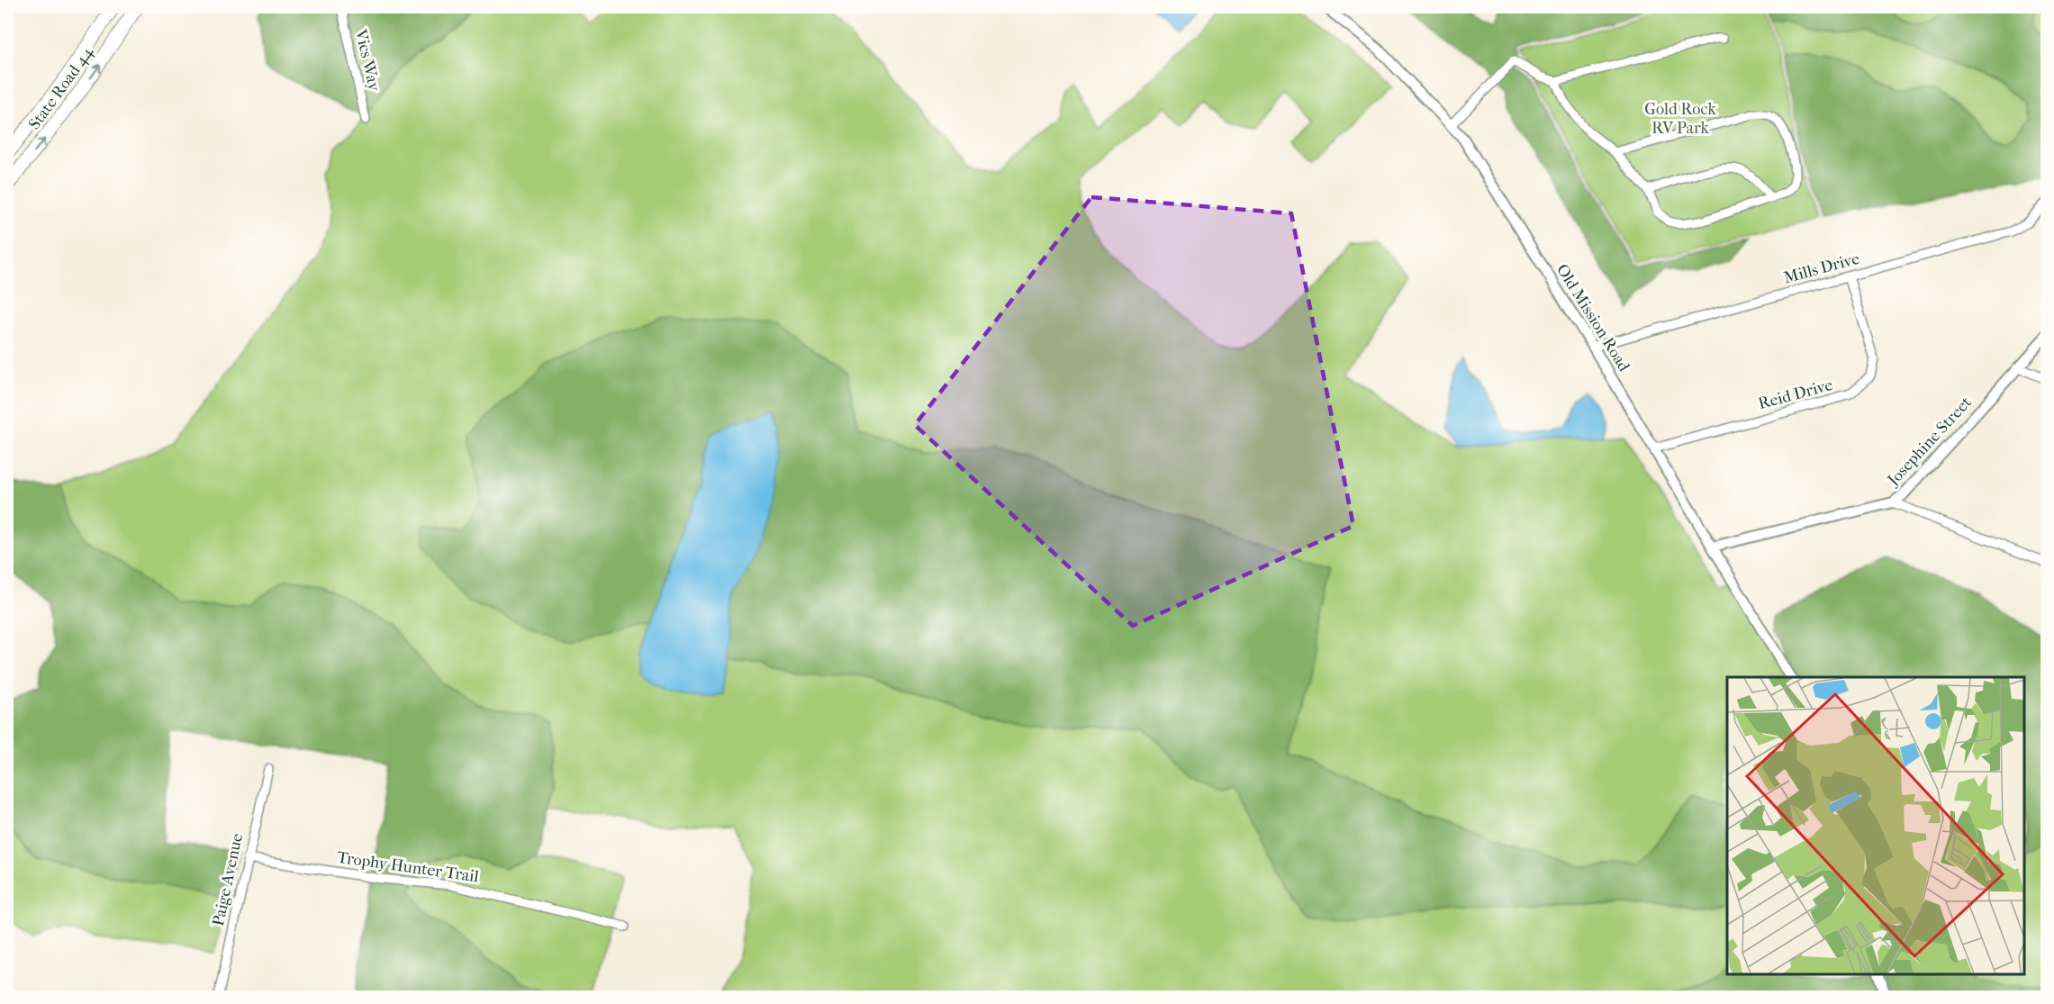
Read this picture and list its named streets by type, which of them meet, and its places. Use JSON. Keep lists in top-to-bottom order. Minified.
{"streets":{"main road":["State Road 44"],"street":["Vics Way","Mills Drive","Old Mission Road","Reid Drive","Josephine Street","Trophy Hunter Trail","Paige Avenue"]},"crossings":[["Mills Drive","Old Mission Road"],["Mills Drive","Reid Drive"],["Old Mission Road","Reid Drive"],["Old Mission Road","Josephine Street"],["Trophy Hunter Trail","Paige Avenue"]],"parks":["Gold Rock RV Park"]}
